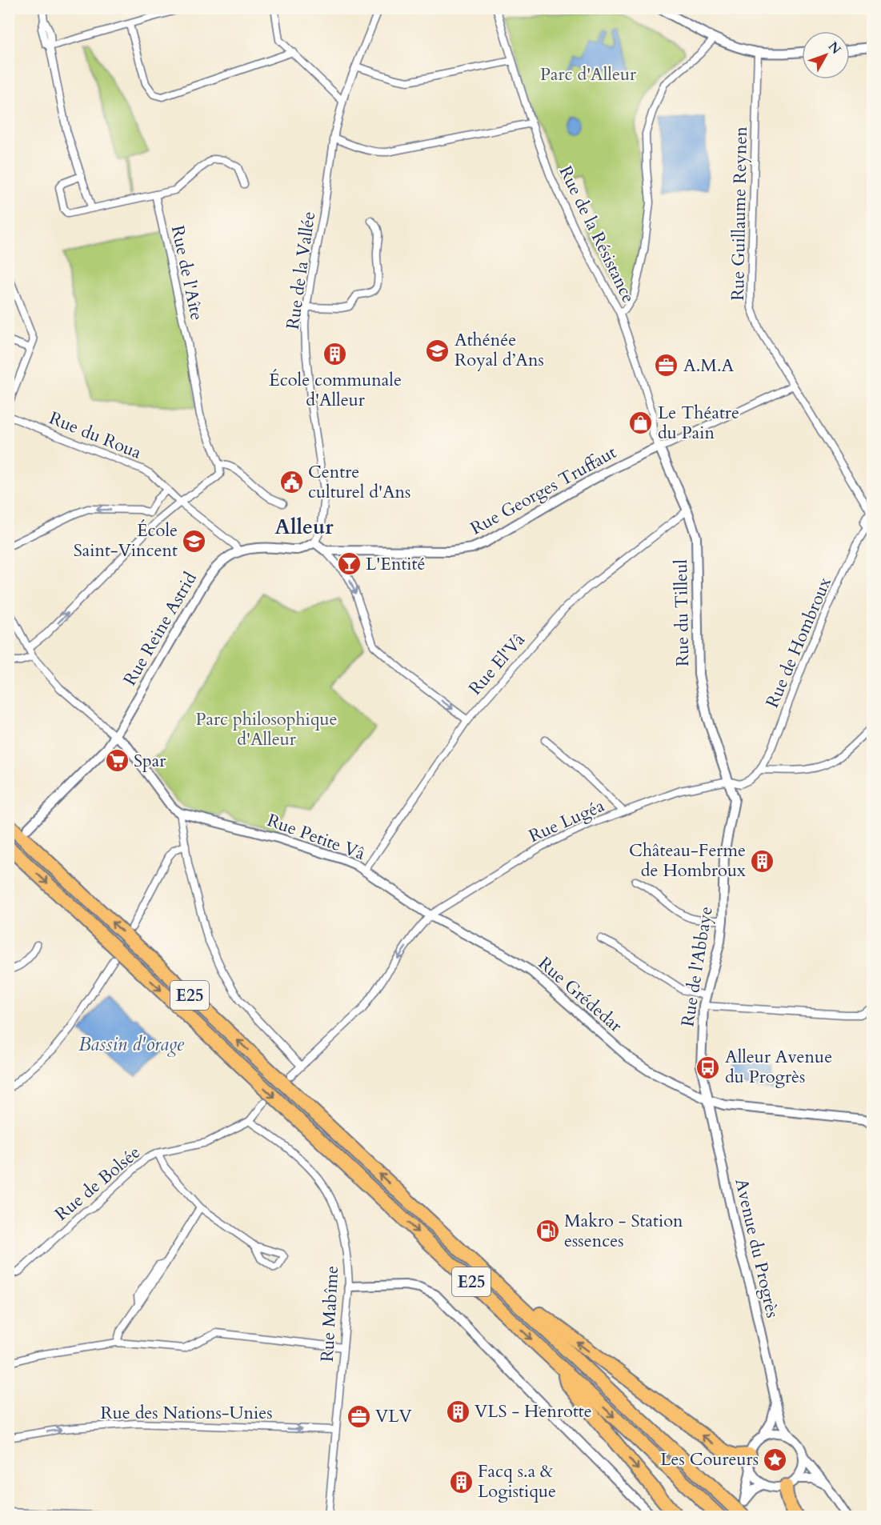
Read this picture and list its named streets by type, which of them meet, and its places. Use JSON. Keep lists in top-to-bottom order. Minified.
{"streets":{"highway":["E25"],"street":["Rue Guillaume Reynen","Rue de la Résistance","Rue de la Vallée","Rue de l'Aîte","Rue du Roua","Rue Georges Truffaut","Rue du Tilleul","Rue Reine Astrid","Rue de Hombroux","Rue El'Vâ","Rue Lugéa","Rue Petite Vâ","Rue de l'Abbaye","Rue Grédedar","Rue de Bolsée","Avenue du Progrès","Rue Mabîme","Rue des Nations-Unies"]},"crossings":[["Rue Guillaume Reynen","Rue de Hombroux"],["Rue de la Résistance","Rue Georges Truffaut"],["Rue de la Résistance","Rue du Tilleul"],["Rue de la Vallée","Rue Reine Astrid"],["Rue du Roua","Rue Reine Astrid"],["Rue Georges Truffaut","Rue du Tilleul"],["Rue du Tilleul","Rue El'Vâ"],["Rue du Tilleul","Rue Lugéa"],["Rue du Tilleul","Rue de l'Abbaye"],["Rue de Hombroux","Rue Lugéa"],["Rue El'Vâ","Rue Petite Vâ"],["Rue Lugéa","Rue Petite Vâ"],["Rue Lugéa","Rue de l'Abbaye"],["Rue Lugéa","Rue Grédedar"],["Rue Petite Vâ","Rue Grédedar"],["Rue de l'Abbaye","Rue Grédedar"],["Rue de l'Abbaye","Avenue du Progrès"],["Rue Grédedar","Avenue du Progrès"],["Rue de Bolsée","Rue Mabîme"],["Rue Mabîme","Rue des Nations-Unies"]],"one_way":["Rue des Nations-Unies"],"districts":["Alleur"],"water":["Bassin d'orage"],"parks":["Parc d'Alleur","Parc philosophique d'Alleur"],"places":{"school or university":["Athénée Royal d’Ans","École Saint-Vincent"],"building":["École communale d'Alleur","Château-Ferme de Hombroux","VLS - Henrotte","Facq s.a & Logistique"],"office":["A.M.A","VLV"],"shop":["Le Théatre du Pain"],"public building":["Centre culturel d'Ans"],"bar":["L'Entité"],"supermarket":["Spar"],"bus stop":["Alleur Avenue du Progrès"],"fuel station":["Makro - Station essences"],"place":["Les Coureurs"]},"north":"top right"}
